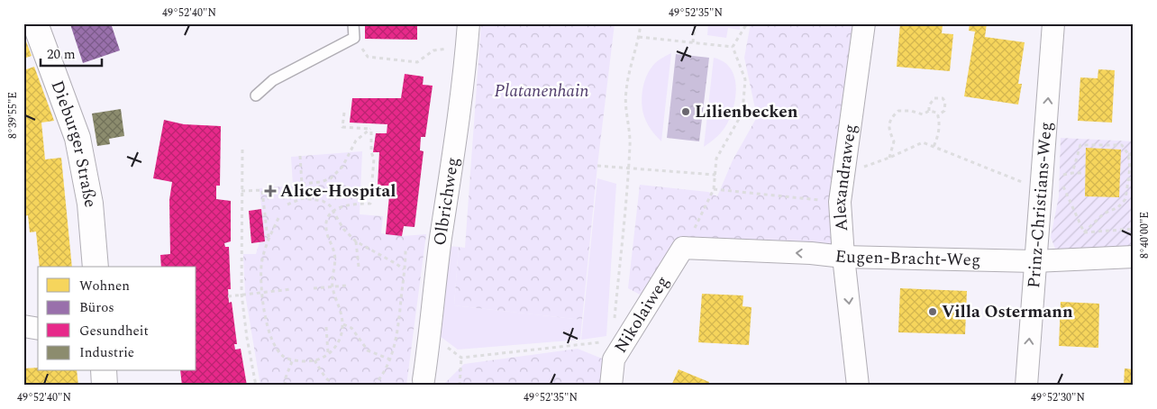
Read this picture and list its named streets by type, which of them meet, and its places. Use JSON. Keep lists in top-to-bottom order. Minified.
{"streets":{"main road":["Dieburger Straße"],"street":["Alexandraweg","Olbrichweg","Prinz-Christians-Weg","Eugen-Bracht-Weg","Nikolaiweg"]},"crossings":[["Alexandraweg","Eugen-Bracht-Weg"],["Prinz-Christians-Weg","Eugen-Bracht-Weg"],["Eugen-Bracht-Weg","Nikolaiweg"]],"one_way":["Alexandraweg","Prinz-Christians-Weg","Eugen-Bracht-Weg"],"parks":["Platanenhain"],"places":{"other":["Lilienbecken","Villa Ostermann"],"health":["Alice-Hospital"]},"legend":["Wohnen","Büros","Gesundheit","Industrie"],"scale_bar":"20 m","coordinates":["49°52'40\"N","49°52'35\"N","8°39'55\"E","8°40'00\"E","49°52'30\"N"]}
